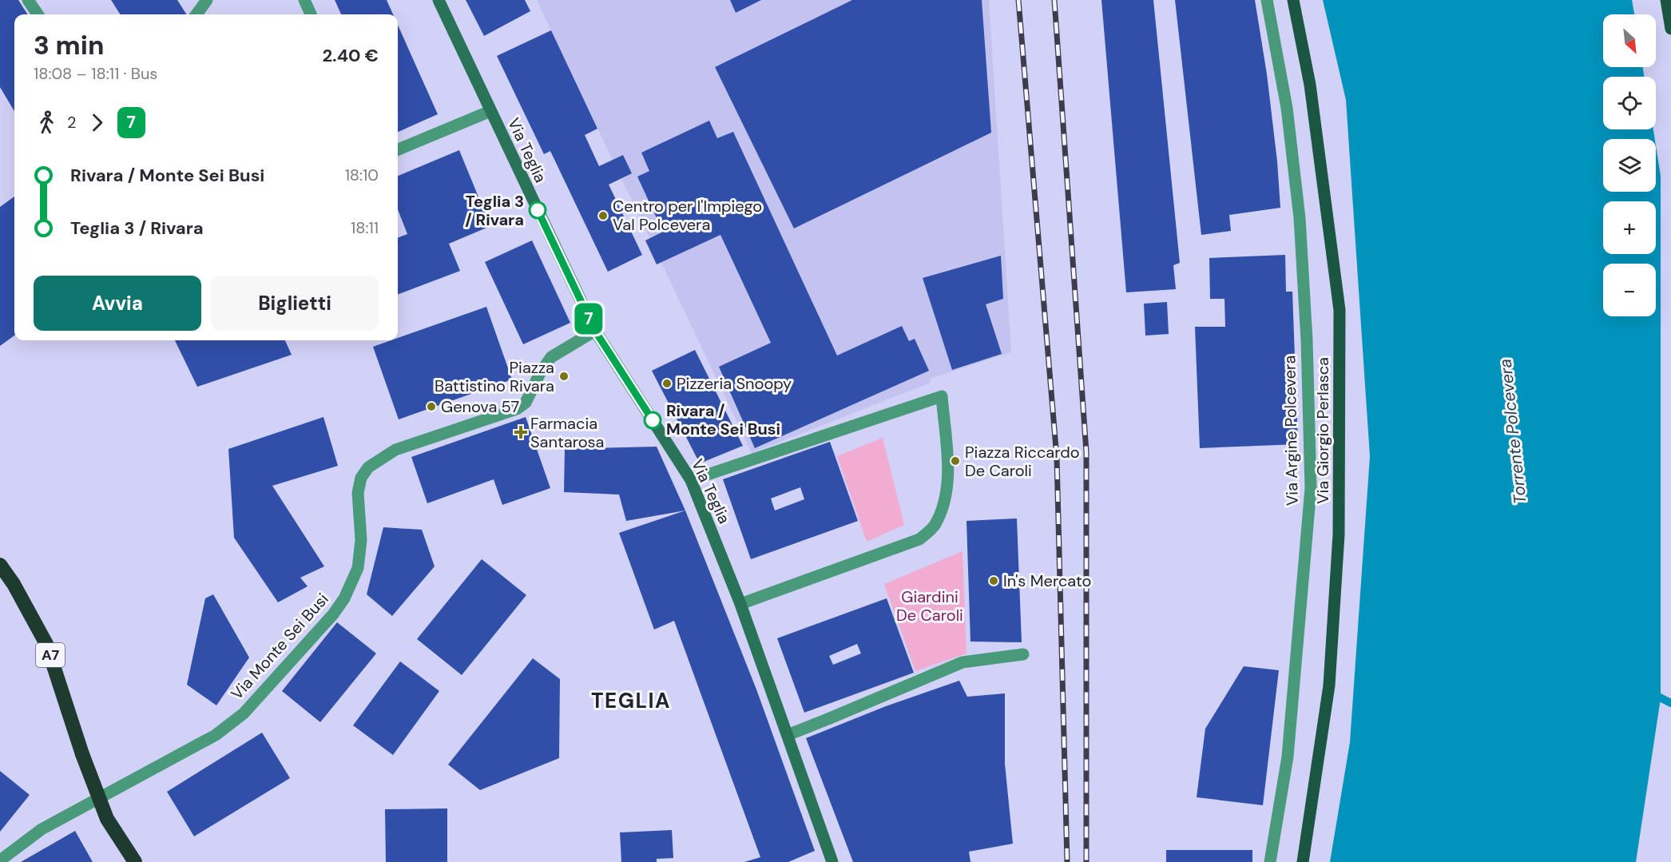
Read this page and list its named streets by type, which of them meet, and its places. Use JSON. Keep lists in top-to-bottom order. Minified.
{"streets":{"highway":["A7"],"main road":["Via Teglia","Via Giorgio Perlasca"],"street":["Via Argine Polcevera","Via Monte Sei Busi"]},"crossings":[["Via Teglia","Via Monte Sei Busi"]],"districts":["TEGLIA"],"water":["Torrente Polcevera"],"parks":["Giardini De Caroli"],"places":{"other":["Teglia 3 / Rivara","Centro per l'Impiego Val Polcevera","Piazza Battistino Rivara","Pizzeria Snoopy","Genova 57","Rivara / Monte Sei Busi","Piazza Riccardo De Caroli","In's Mercato"],"health":["Farmacia Santarosa"]},"lines":["bus line 7"],"north":"bottom right","page":{"on_map":"7","map_buttons":["+","−"],"heading":["3 min","18:08 – 18:11 · Bus","2.40 €"],"legs":["2","7"],"list":[{"name":"Rivara / Monte Sei Busi","value":"18:10"},{"name":"Teglia 3 / Rivara","value":"18:11"}],"buttons":["Avvia","Biglietti"]}}
